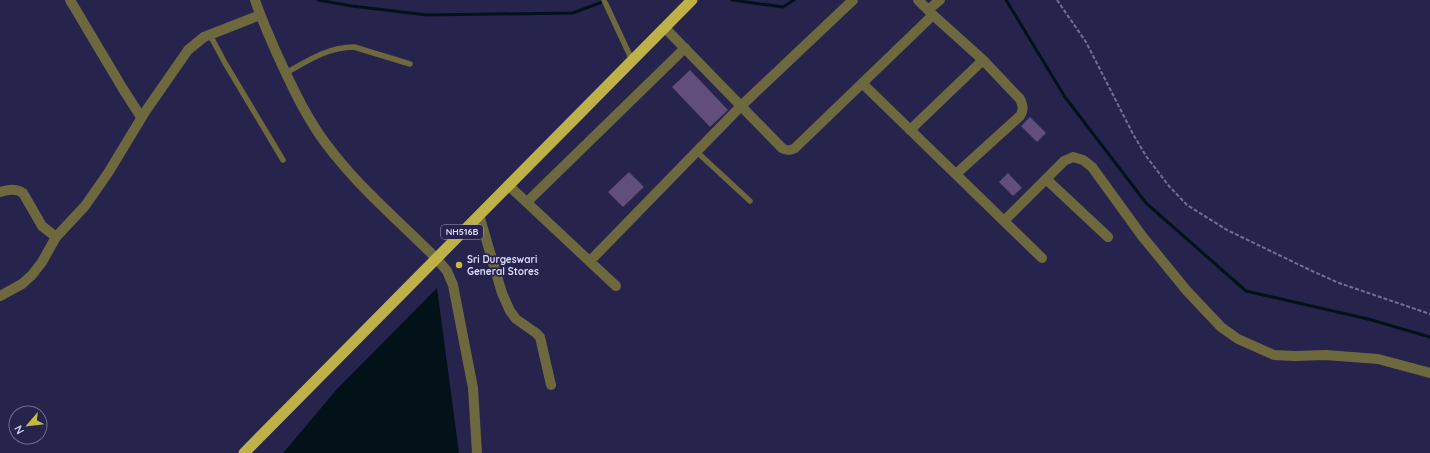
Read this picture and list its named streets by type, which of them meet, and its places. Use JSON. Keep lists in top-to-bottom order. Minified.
{"streets":{"highway":["NH516B"]},"places":["Sri Durgeswari General Stores"],"north":"bottom left"}
